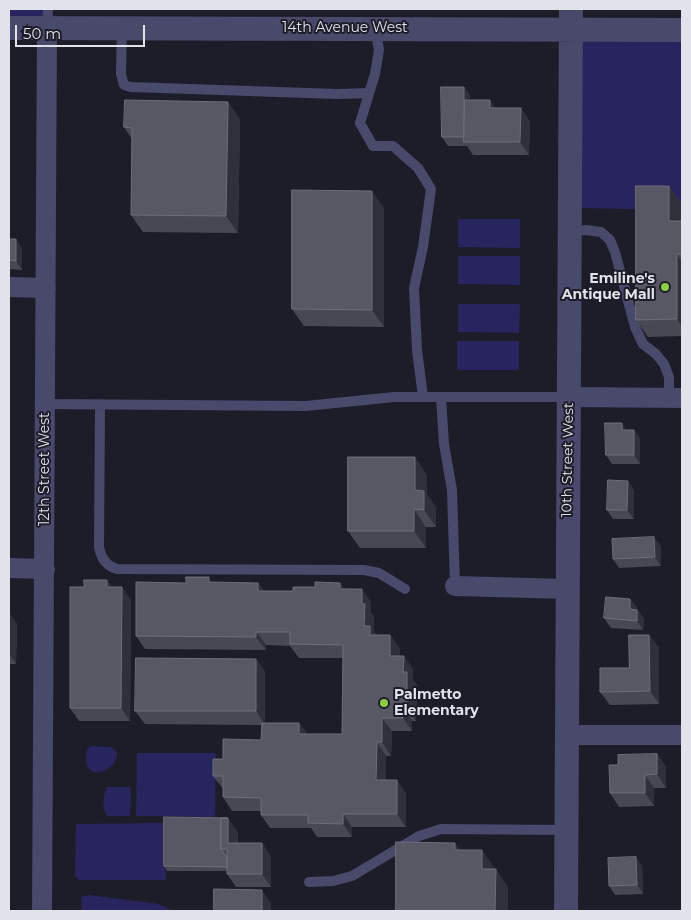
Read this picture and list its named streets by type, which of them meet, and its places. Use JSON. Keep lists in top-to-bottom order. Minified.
{"streets":{"street":["14th Avenue West","10th Street West","12th Street West"]},"crossings":[["14th Avenue West","10th Street West"],["14th Avenue West","12th Street West"]],"places":["Emiline's Antique Mall","Palmetto Elementary"],"scale_bar":"50 m"}
